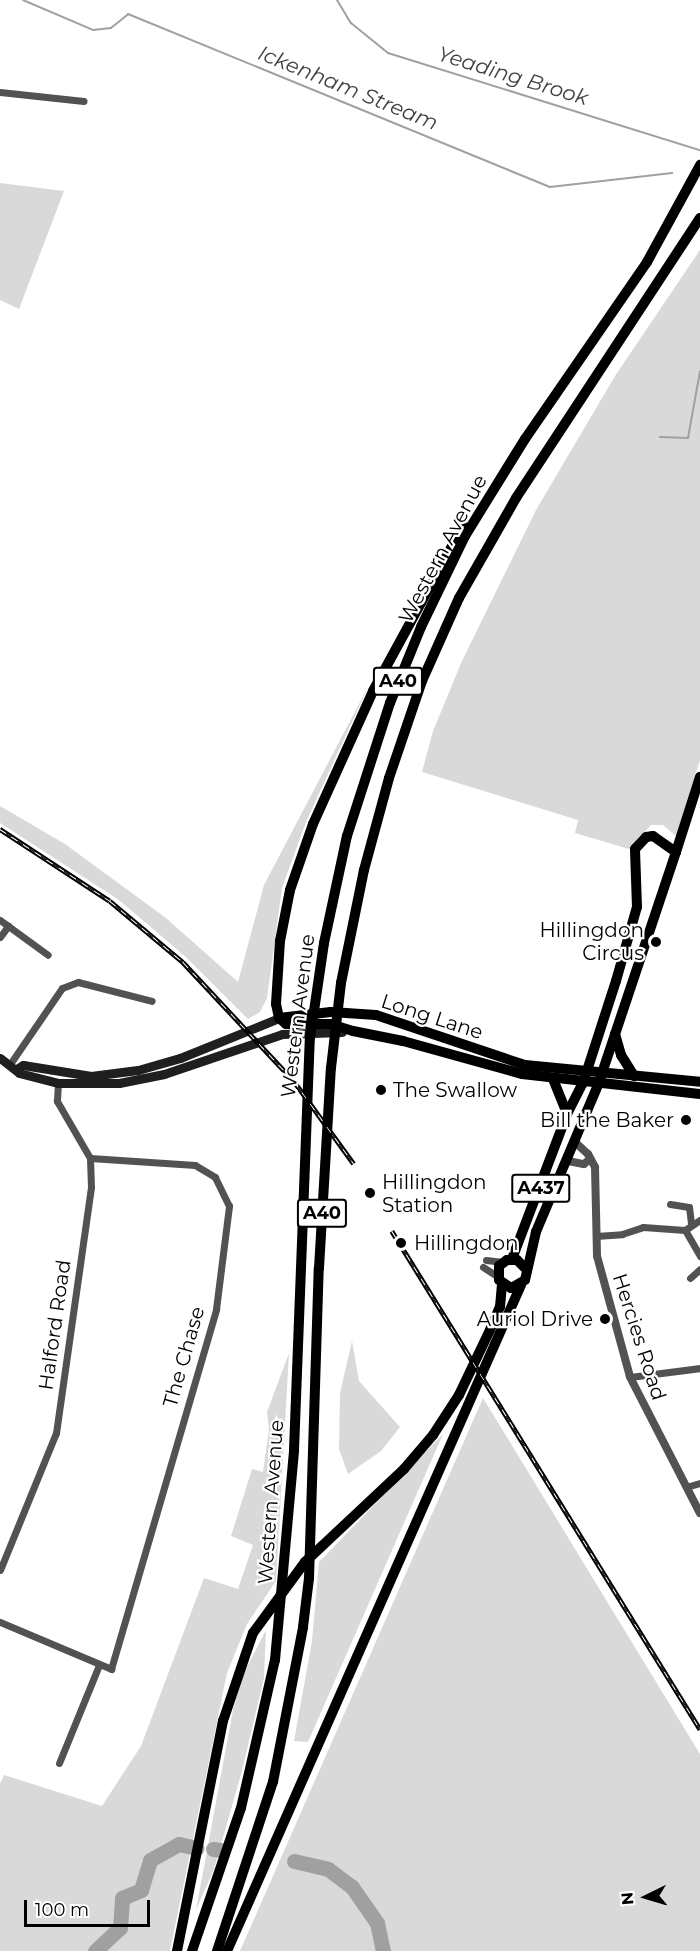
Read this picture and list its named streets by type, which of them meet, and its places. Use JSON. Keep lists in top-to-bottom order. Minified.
{"streets":{"main road":["Western Avenue","A40","Long Lane","A437"],"street":["Halford Road","Hercies Road","The Chase"]},"crossings":[["Long Lane","A437"],["Long Lane","Halford Road"],["A437","Hercies Road"],["Halford Road","The Chase"]],"water":["Yeading Brook","Ickenham Stream"],"places":["Hillingdon Circus","The Swallow","Bill the Baker","Hillingdon Station","Hillingdon","Auriol Drive"],"scale_bar":"100 m","north":"left"}
